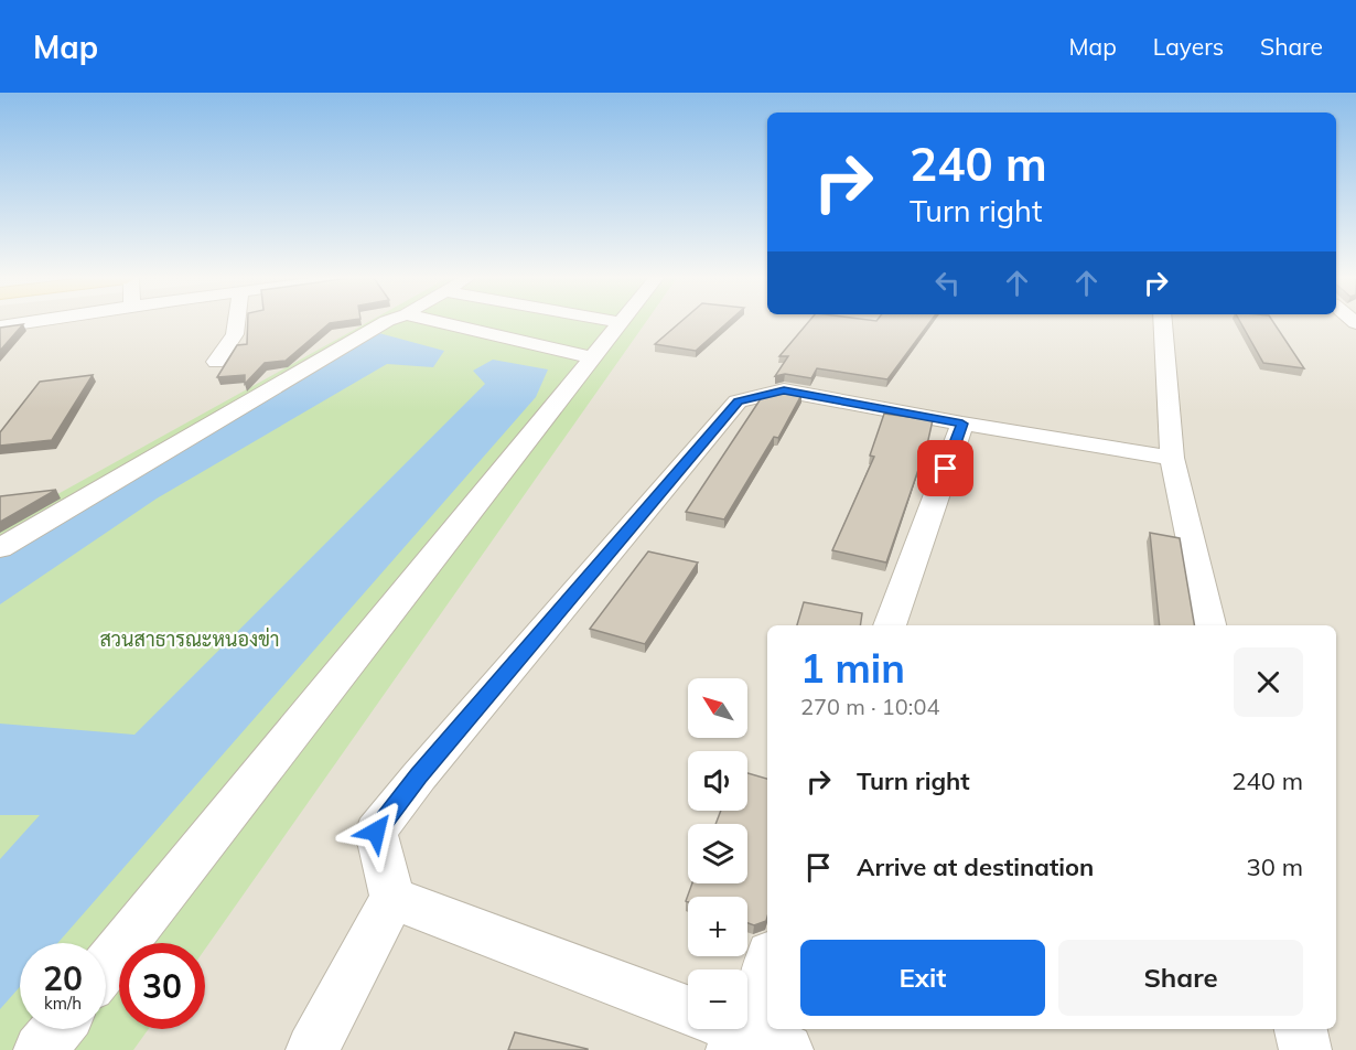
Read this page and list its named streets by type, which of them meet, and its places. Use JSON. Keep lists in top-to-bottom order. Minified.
{"parks":["สวนสาธารณะหนองข่า"],"north":"top left","page":{"header":"Map","nav":["Map","Layers","Share"],"turn":["240 m","Turn right"],"heading":["1 min","270 m · 10:04"],"map_buttons":["+","−"],"list":[{"name":"Turn right","value":"240 m"},{"name":"Arrive at destination","value":"30 m"}],"buttons":["Exit","Share"],"speed":"20 km/h","limit":"30"}}
